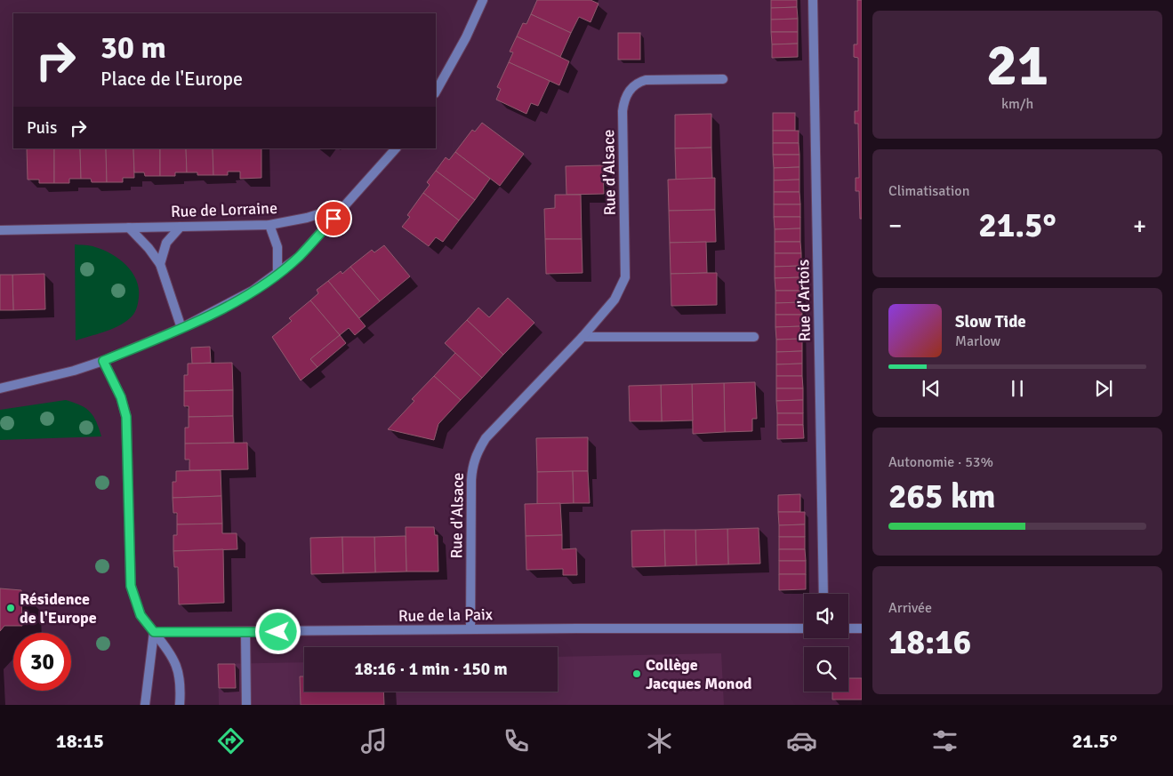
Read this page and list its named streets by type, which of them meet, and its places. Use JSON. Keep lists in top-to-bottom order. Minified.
{"streets":{"street":["Rue d'Alsace","Rue de Lorraine","Rue d'Artois","Rue de la Paix"]},"crossings":[["Rue d'Alsace","Rue de la Paix"]],"places":["Résidence de l'Europe","Collège Jacques Monod"],"page":{"tile":[["21","km/h"],"Climatisation",["Autonomie · 53%","265 km"],["Arrivée","18:16"]],"turn":["30 m","Place de l'Europe"],"then":"Puis","heat":["−","21.5°","+"],"song":["Slow Tide","Marlow"],"limit":"30","trip":"18:16 · 1 min · 150 m","tabs":["18:15","21.5°"]}}
